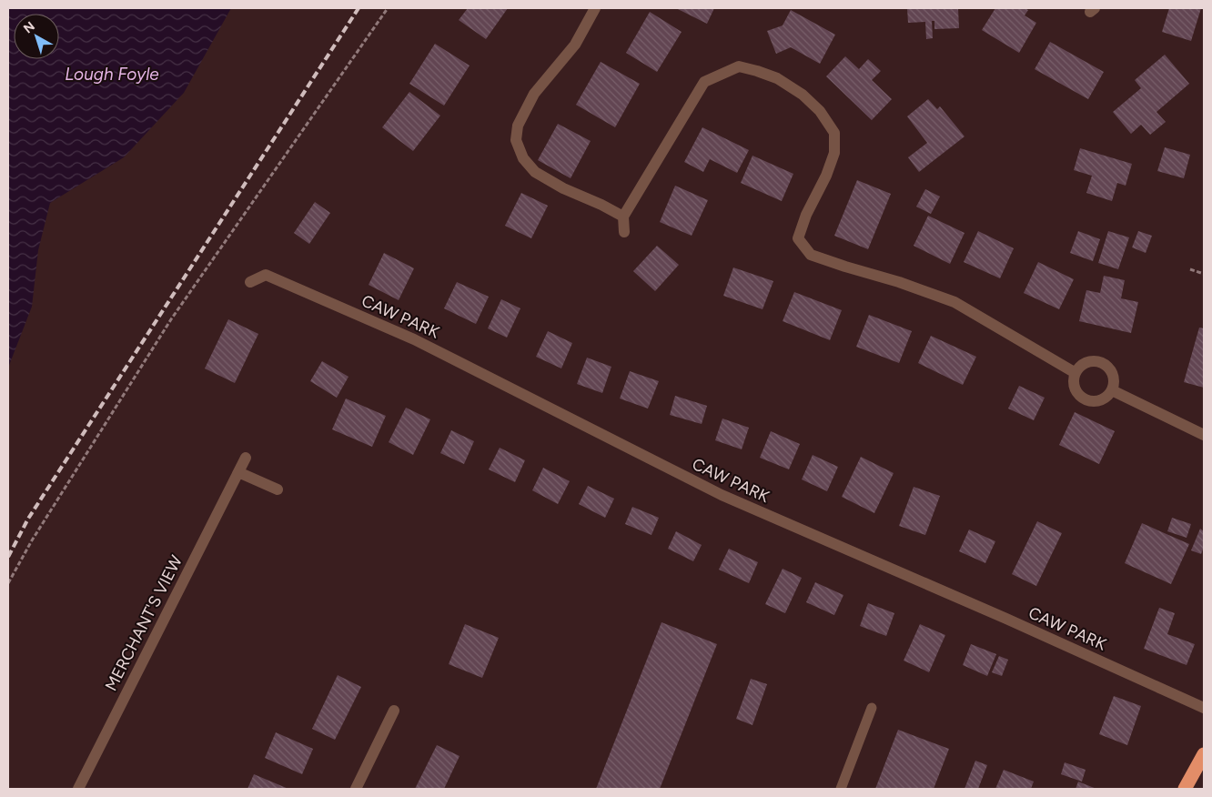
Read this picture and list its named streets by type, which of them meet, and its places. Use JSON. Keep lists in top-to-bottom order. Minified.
{"streets":{"street":["CAW PARK","MERCHANT'S VIEW"]},"water":["Lough Foyle"],"north":"top left"}
